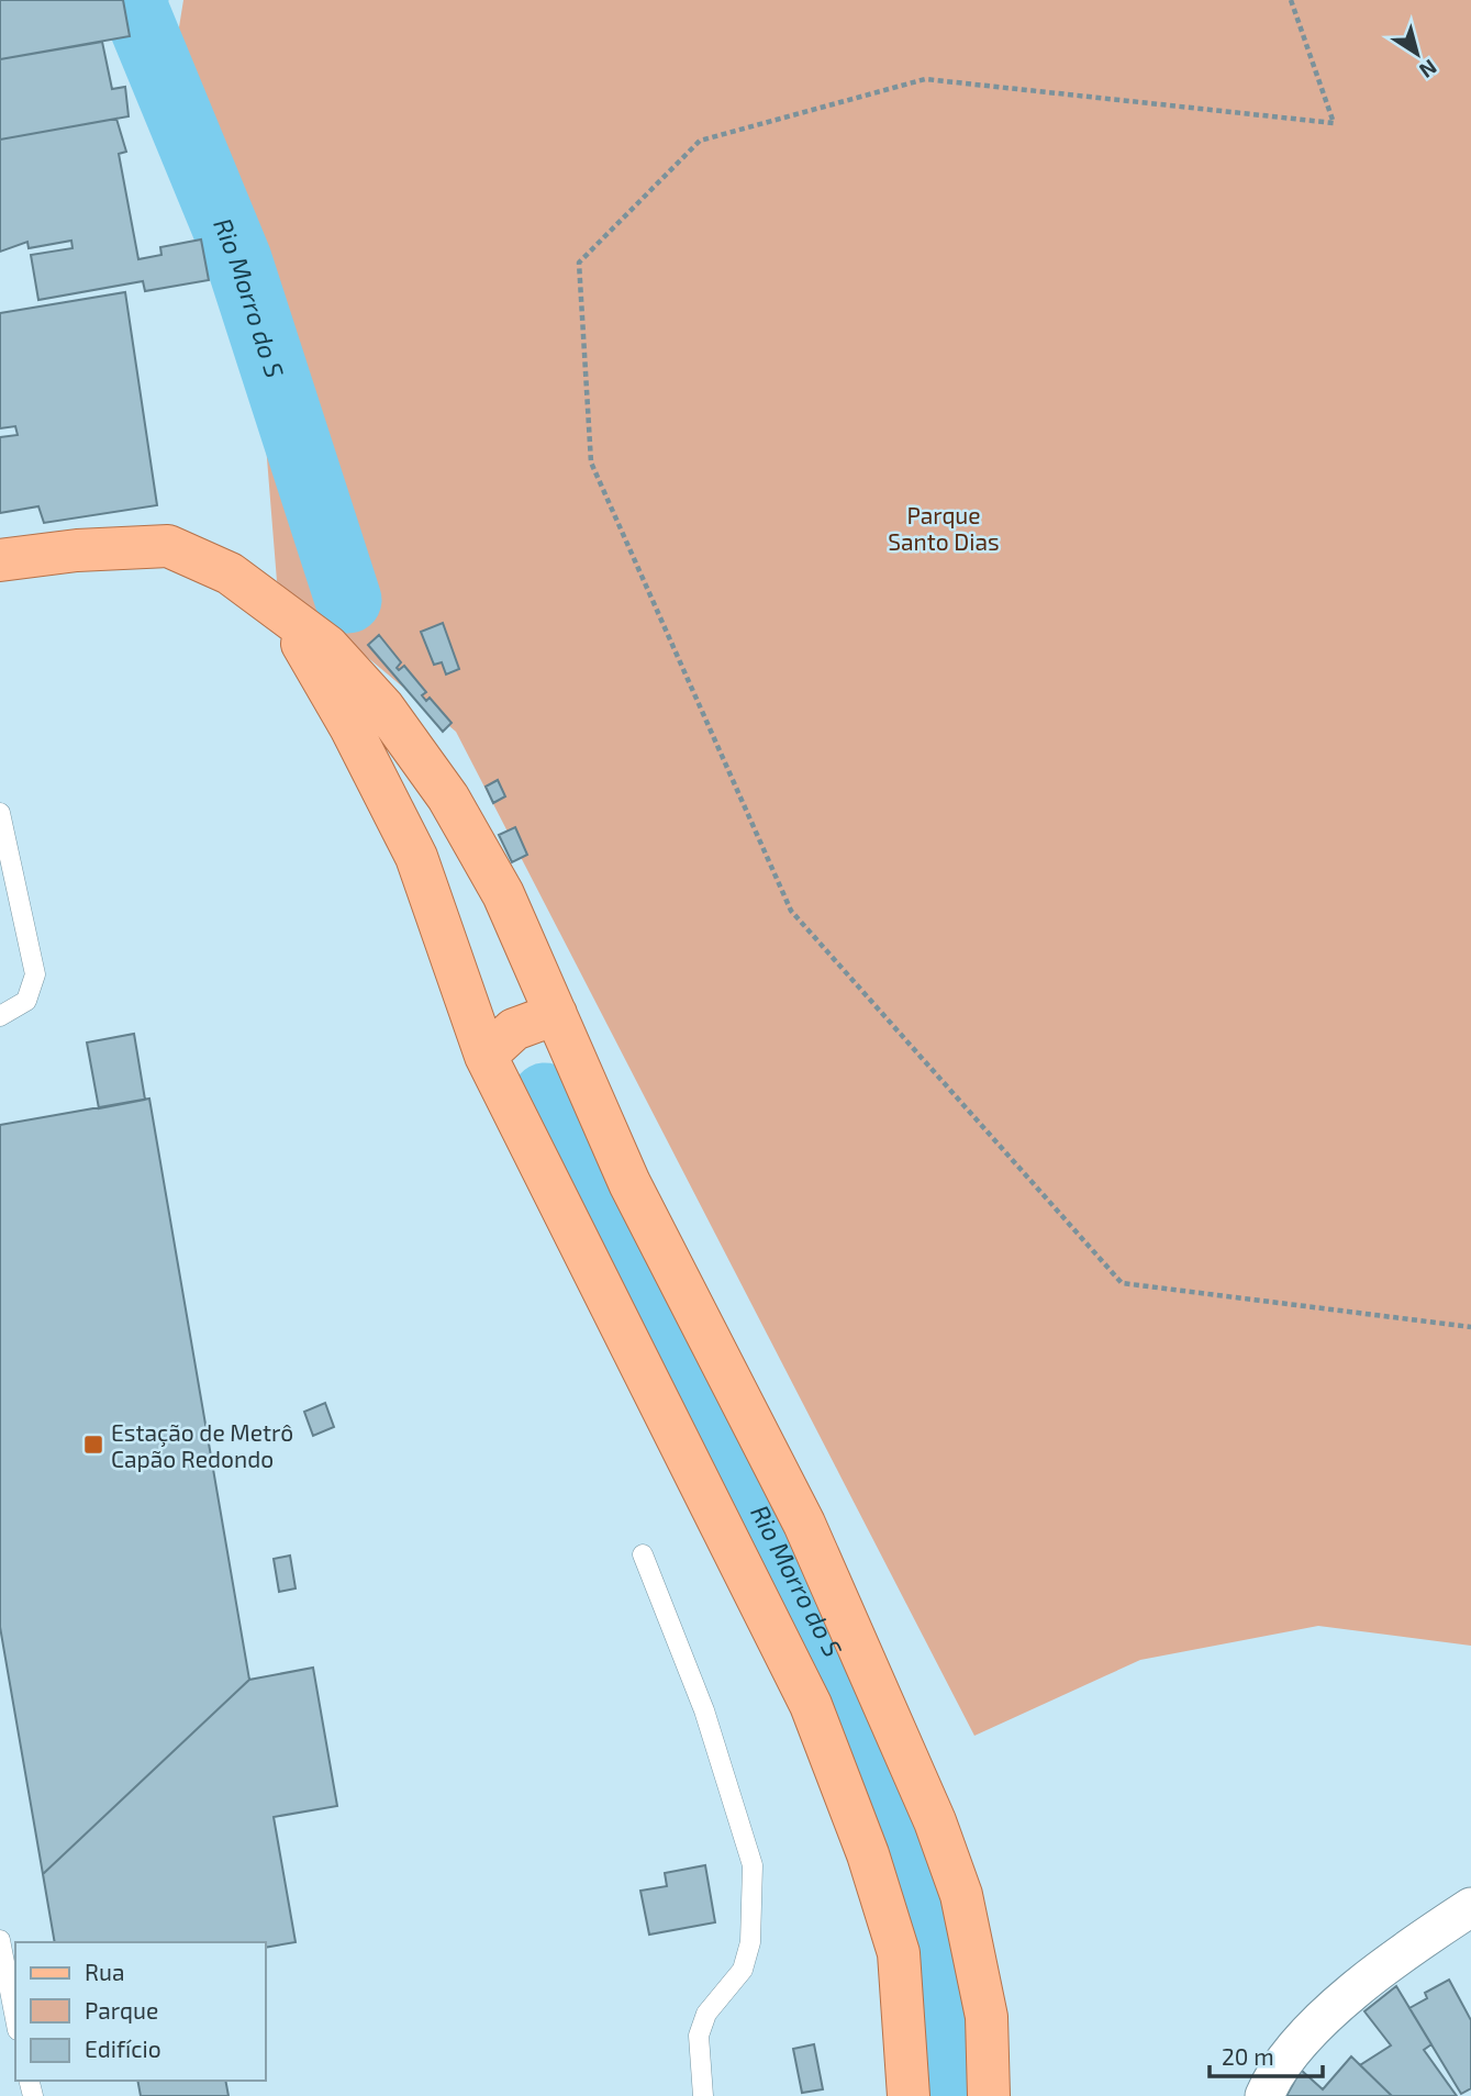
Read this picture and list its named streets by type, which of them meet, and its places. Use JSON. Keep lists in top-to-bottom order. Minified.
{"water":["Rio Morro do S"],"parks":["Parque Santo Dias"],"places":{"transit":["Estação de Metrô Capão Redondo"]},"legend":["Rua","Parque","Edifício"],"scale_bar":"20 m","north":"bottom right"}
